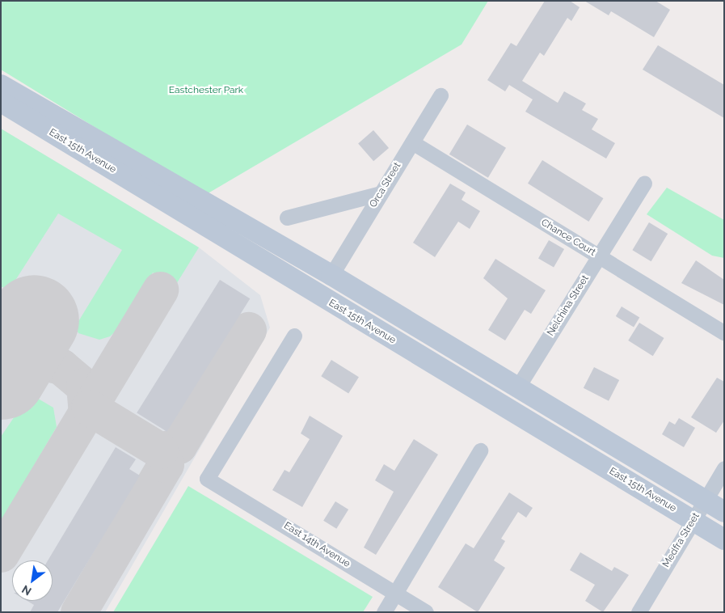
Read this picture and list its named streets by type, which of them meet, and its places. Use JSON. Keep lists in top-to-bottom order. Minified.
{"streets":{"main road":["East 15th Avenue"],"street":["Orca Street","Chance Court","Nelchina Street","Medfra Street","East 14th Avenue"]},"crossings":[["East 15th Avenue","Orca Street"],["East 15th Avenue","Nelchina Street"],["East 15th Avenue","Medfra Street"],["Orca Street","Chance Court"],["Chance Court","Nelchina Street"]],"parks":["Eastchester Park"],"north":"bottom left"}
